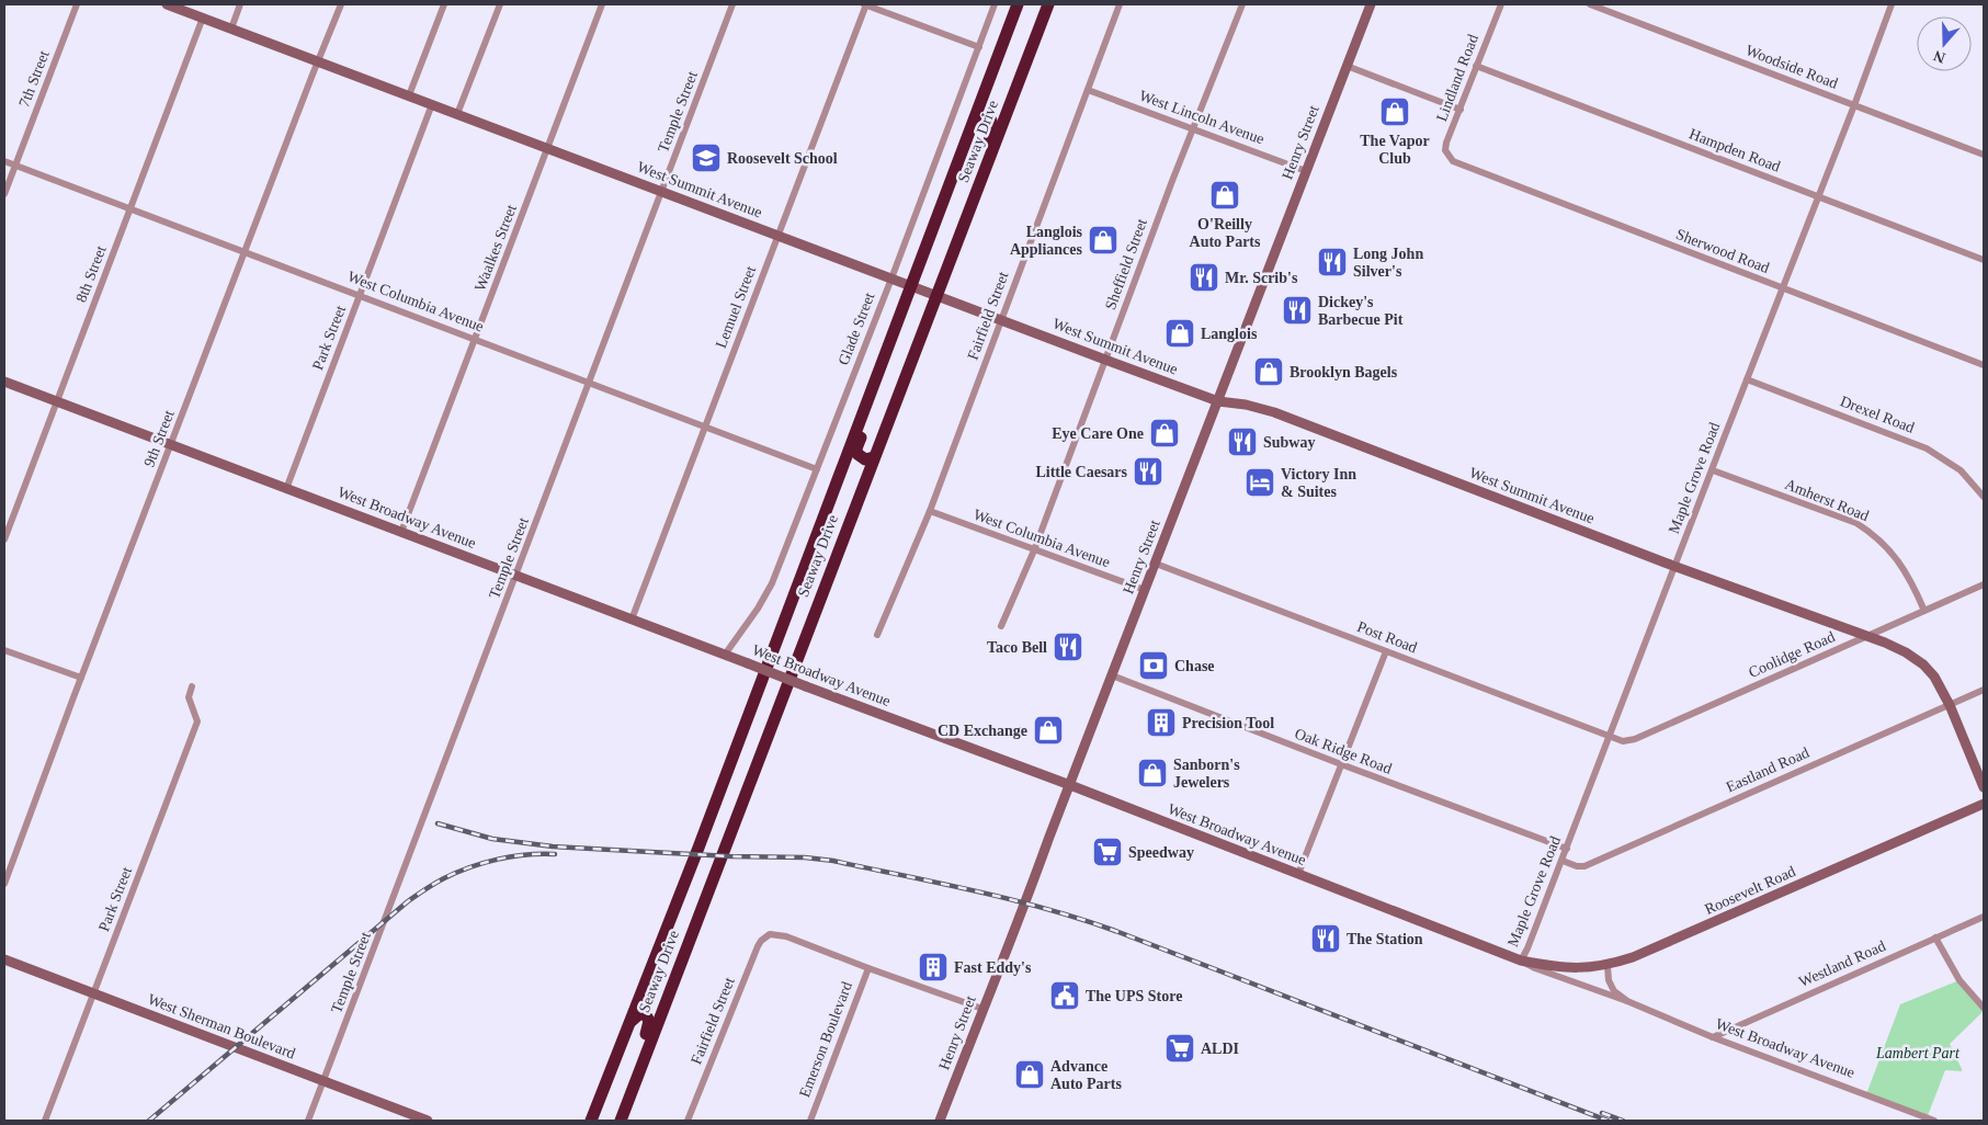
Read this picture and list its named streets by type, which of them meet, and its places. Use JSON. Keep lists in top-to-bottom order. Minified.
{"streets":{"highway":["Seaway Drive"],"street":["Woodside Road","Lindland Road","7th Street","Temple Street","West Lincoln Avenue","Henry Street","Hampden Road","West Summit Avenue","Waalkes Street","Sherwood Road","Sheffield Street","8th Street","West Columbia Avenue","Lemuel Street","Fairfield Street","Glade Street","Park Street","Drexel Road","9th Street","Maple Grove Road","Amherst Road","West Broadway Avenue","Post Road","Coolidge Road","Oak Ridge Road","Eastland Road","Roosevelt Road","Westland Road","West Sherman Boulevard","Emerson Boulevard"]},"crossings":[["Woodside Road","Maple Grove Road"],["Lindland Road","Hampden Road"],["Lindland Road","Sherwood Road"],["7th Street","West Columbia Avenue"],["Temple Street","West Summit Avenue"],["Temple Street","West Columbia Avenue"],["Temple Street","West Broadway Avenue"],["Temple Street","West Sherman Boulevard"],["West Lincoln Avenue","Henry Street"],["West Lincoln Avenue","Sheffield Street"],["West Lincoln Avenue","Fairfield Street"],["Seaway Drive","West Summit Avenue"],["Henry Street","West Summit Avenue"],["Henry Street","West Columbia Avenue"],["Henry Street","West Broadway Avenue"],["Henry Street","Post Road"],["Henry Street","Oak Ridge Road"],["Hampden Road","Maple Grove Road"],["West Summit Avenue","Waalkes Street"],["West Summit Avenue","Sheffield Street"],["West Summit Avenue","8th Street"],["West Summit Avenue","Lemuel Street"],["West Summit Avenue","Fairfield Street"],["West Summit Avenue","Glade Street"],["West Summit Avenue","Park Street"],["West Summit Avenue","9th Street"],["West Summit Avenue","Maple Grove Road"],["West Summit Avenue","Coolidge Road"],["West Summit Avenue","Eastland Road"],["Waalkes Street","West Columbia Avenue"],["Waalkes Street","West Broadway Avenue"],["Sherwood Road","Maple Grove Road"],["Sheffield Street","West Columbia Avenue"],["8th Street","West Columbia Avenue"],["8th Street","West Broadway Avenue"],["West Columbia Avenue","Lemuel Street"],["West Columbia Avenue","Fairfield Street"],["West Columbia Avenue","Glade Street"],["West Columbia Avenue","Park Street"],["West Columbia Avenue","9th Street"],["Lemuel Street","West Broadway Avenue"],["Fairfield Street","Emerson Boulevard"],["Glade Street","West Broadway Avenue"],["Park Street","West Broadway Avenue"],["Park Street","West Sherman Boulevard"],["Drexel Road","Maple Grove Road"],["9th Street","West Broadway Avenue"],["Maple Grove Road","Amherst Road"],["Maple Grove Road","West Broadway Avenue"],["Maple Grove Road","Post Road"],["Maple Grove Road","Coolidge Road"],["Maple Grove Road","Oak Ridge Road"],["Maple Grove Road","Eastland Road"],["Maple Grove Road","Roosevelt Road"],["Amherst Road","Coolidge Road"],["West Broadway Avenue","Roosevelt Road"],["West Broadway Avenue","Westland Road"],["Post Road","Coolidge Road"]],"parks":["Lambert Part"],"places":{"shop":["The Vapor Club","O'Reilly Auto Parts","Langlois Appliances","Langlois","Brooklyn Bagels","Eye Care One","CD Exchange","Sanborn's Jewelers","Advance Auto Parts"],"school or university":["Roosevelt School"],"restaurant":["Long John Silver's","Mr. Scrib's","Dickey's Barbecue Pit","Subway","Little Caesars","Taco Bell","The Station"],"hotel":["Victory Inn & Suites"],"bank":["Chase"],"building":["Precision Tool","Fast Eddy's"],"supermarket":["Speedway","ALDI"],"public building":["The UPS Store"]},"north":"bottom"}
